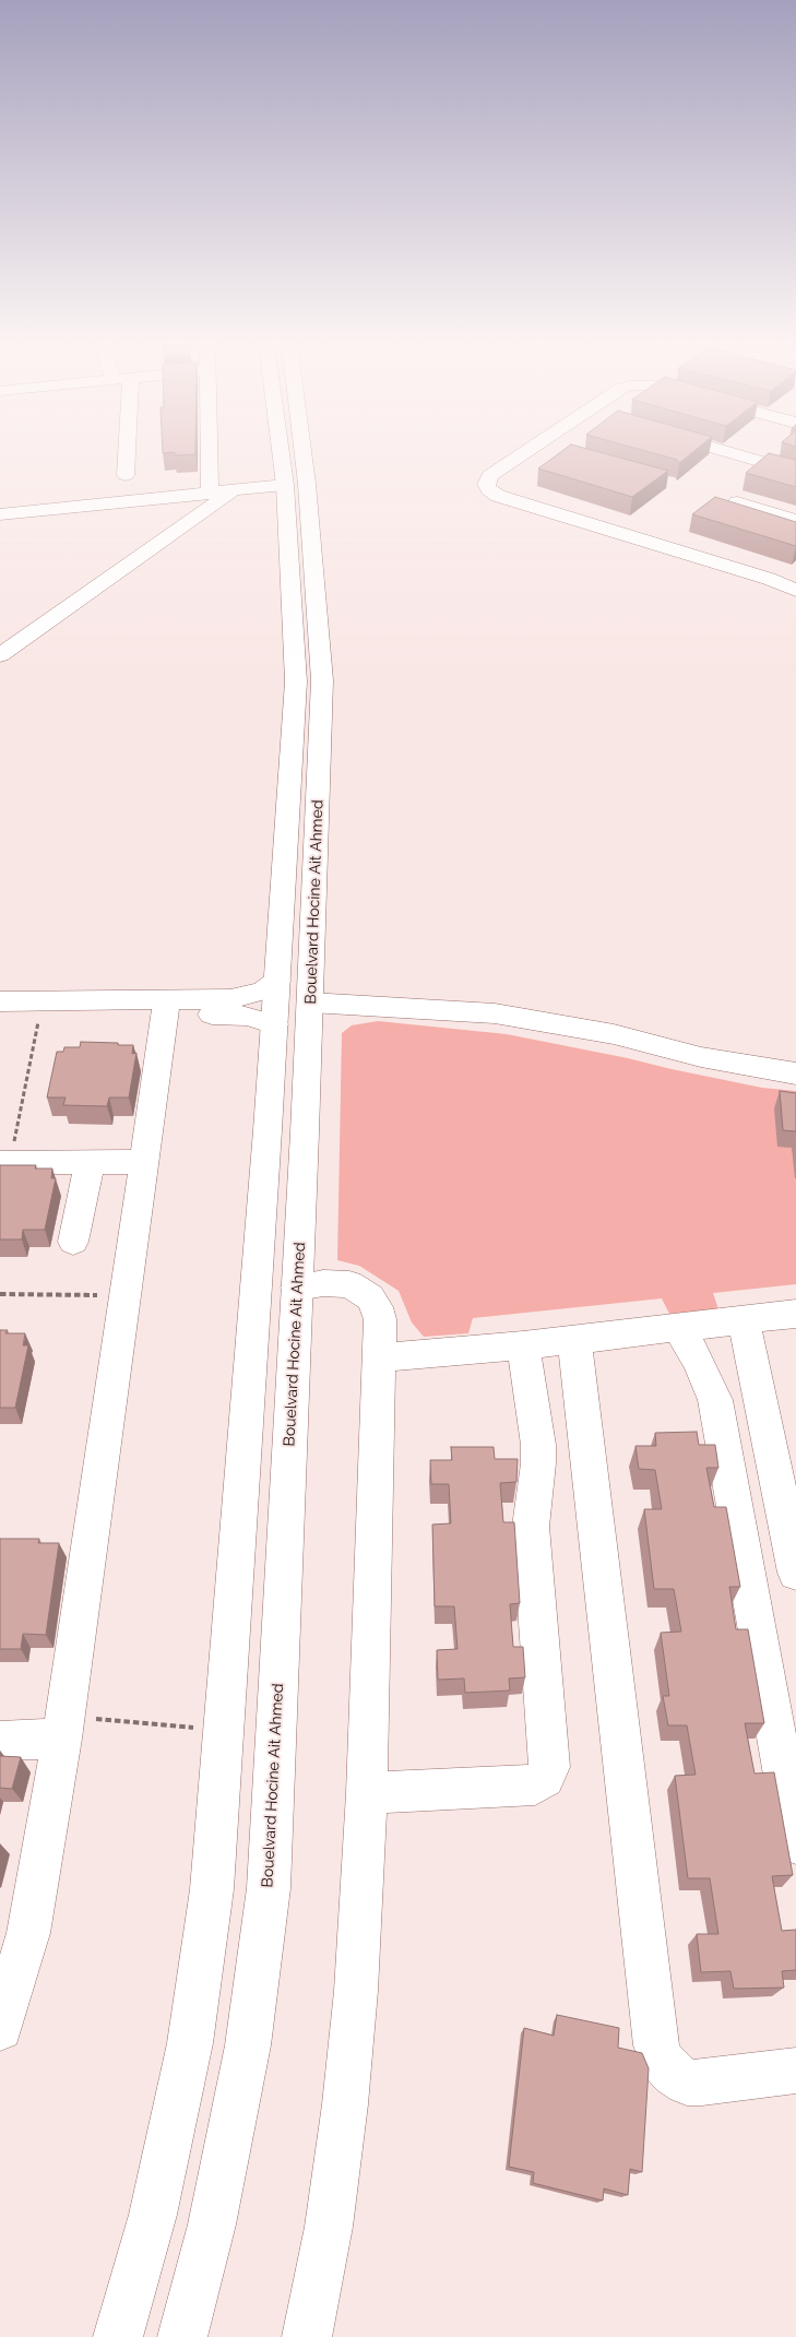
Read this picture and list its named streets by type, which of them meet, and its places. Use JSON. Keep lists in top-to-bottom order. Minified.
{"streets":{"street":["Bouelvard Hocine Ait Ahmed"]}}
